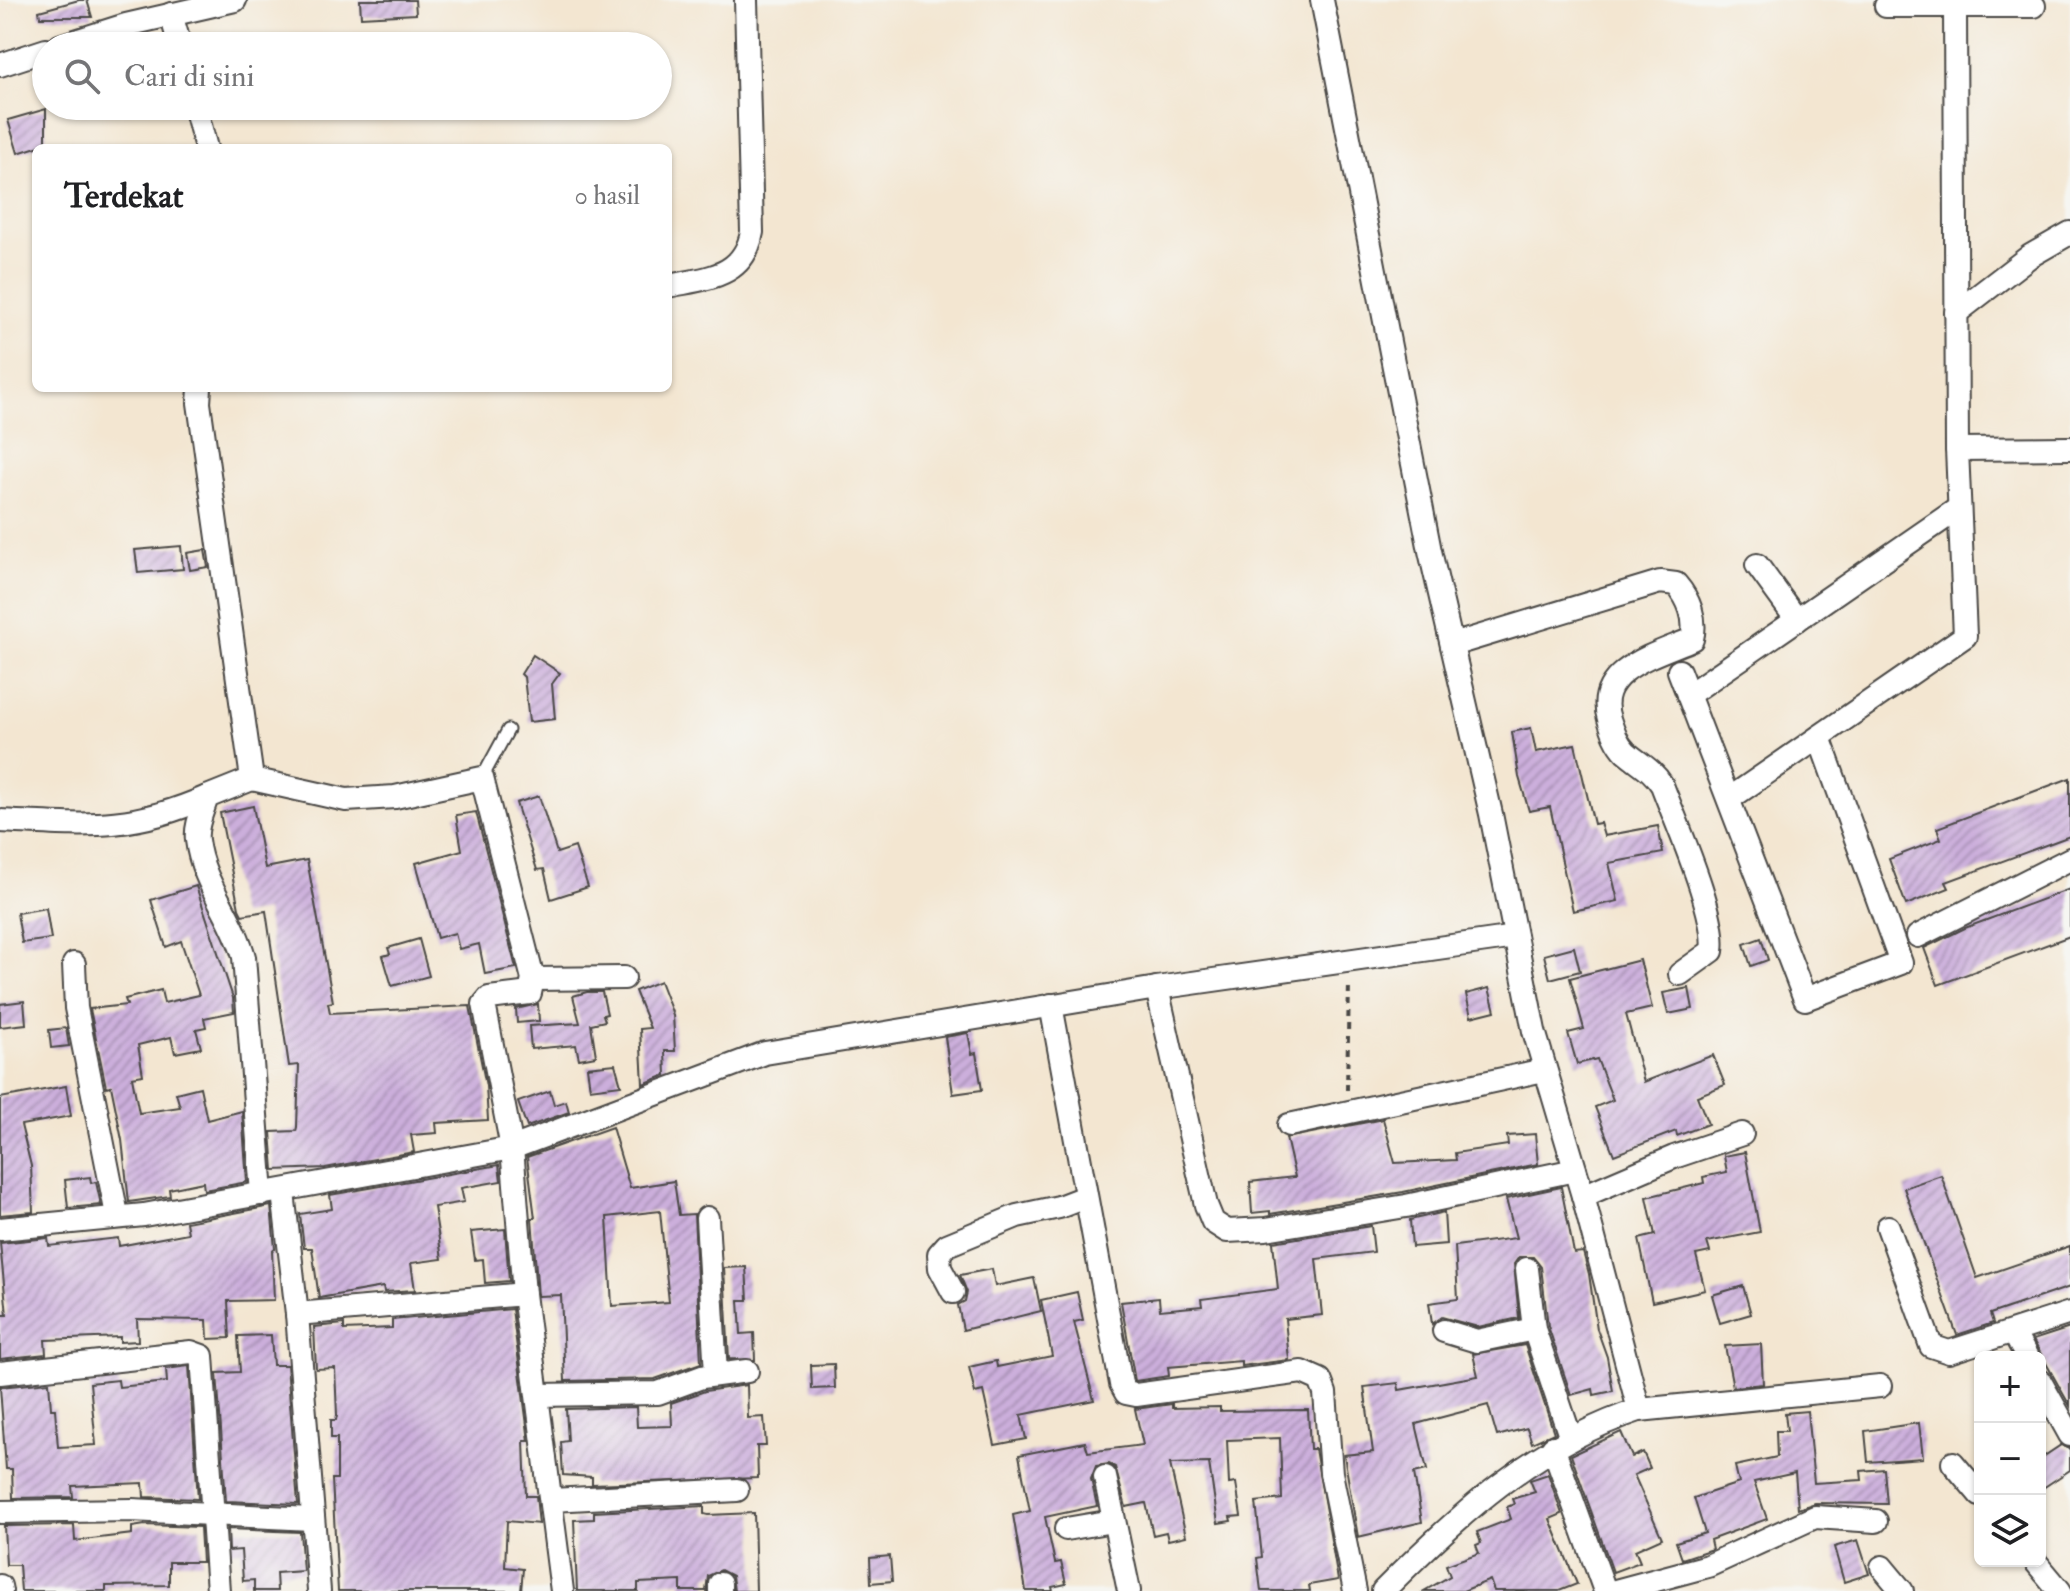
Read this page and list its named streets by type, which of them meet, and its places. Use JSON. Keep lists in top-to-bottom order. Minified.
{"page":{"search":"Cari di sini","heading":["Terdekat","0 hasil"],"map_buttons":["+","−"]}}
